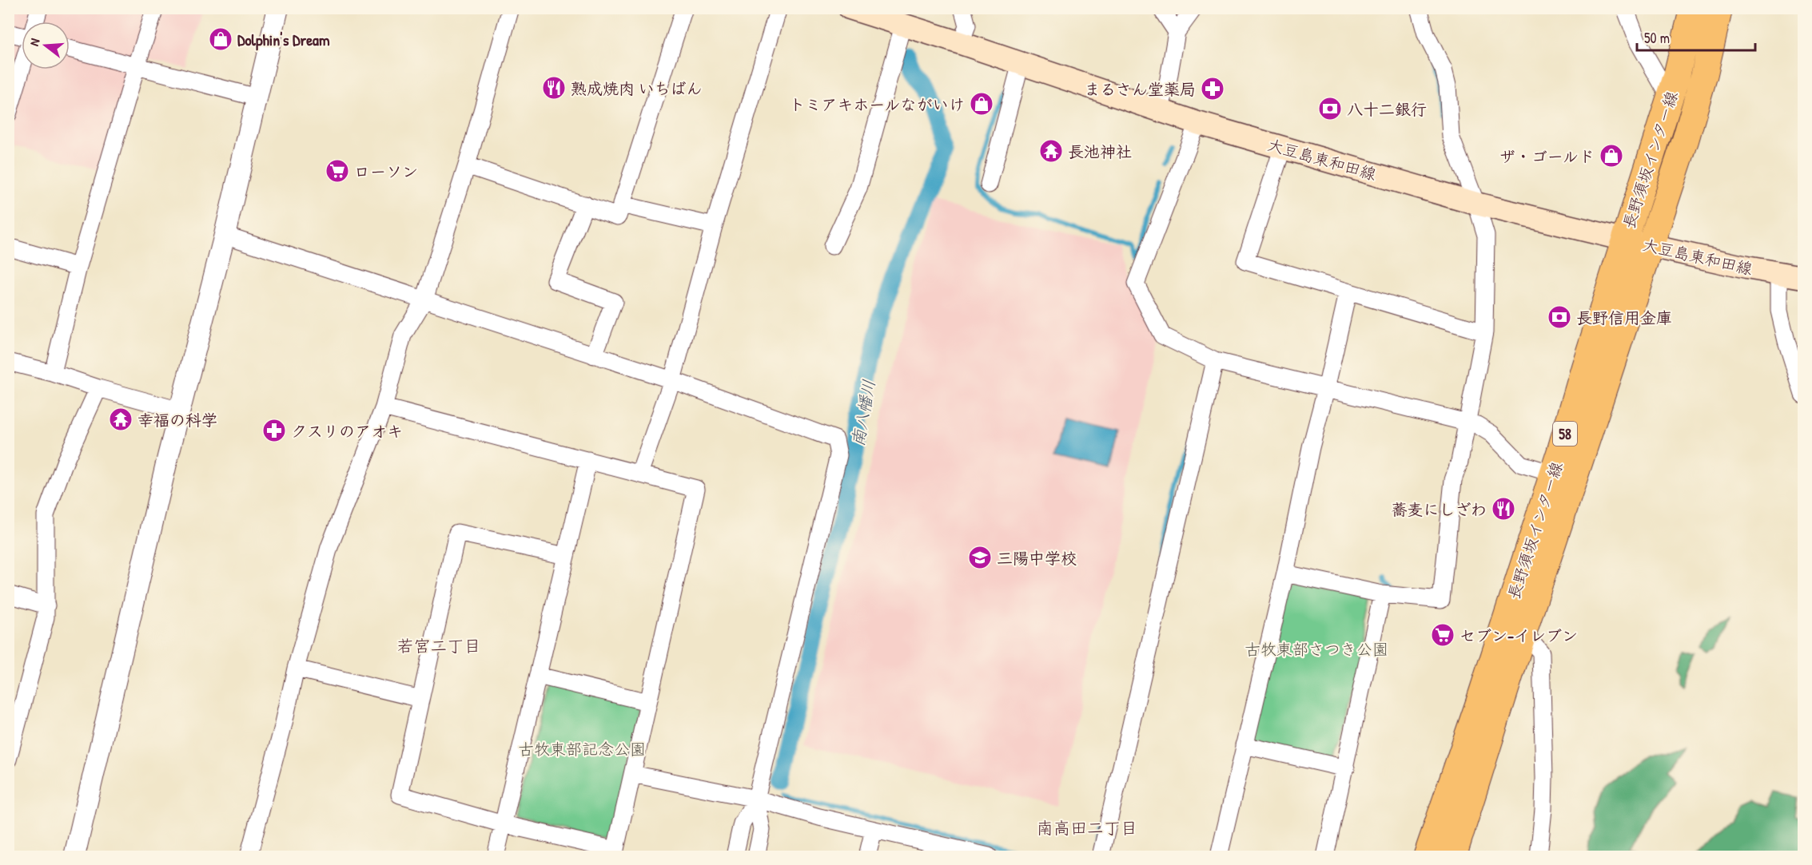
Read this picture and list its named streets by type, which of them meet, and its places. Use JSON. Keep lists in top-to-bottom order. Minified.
{"streets":{"main road":["大豆島東和田線","長野須坂インター線","58"]},"crossings":[["大豆島東和田線","長野須坂インター線"]],"districts":["若宮二丁目","南高田二丁目"],"water":["南八幡川"],"parks":["古牧東部さつき公園","古牧東部記念公園"],"places":{"shop":["Dolphin's Dream","トミアキホールながいけ","ザ・ゴールド"],"restaurant":["熟成焼肉 いちばん","蕎麦にしざわ"],"pharmacy":["まるさん堂薬局","クスリのアオキ"],"bank":["八十二銀行","長野信用金庫"],"temple":["長池神社","幸福の科学"],"supermarket":["ローソン","セブン-イレブン"],"school or university":["三陽中学校"]},"scale_bar":"50 m","north":"left"}
